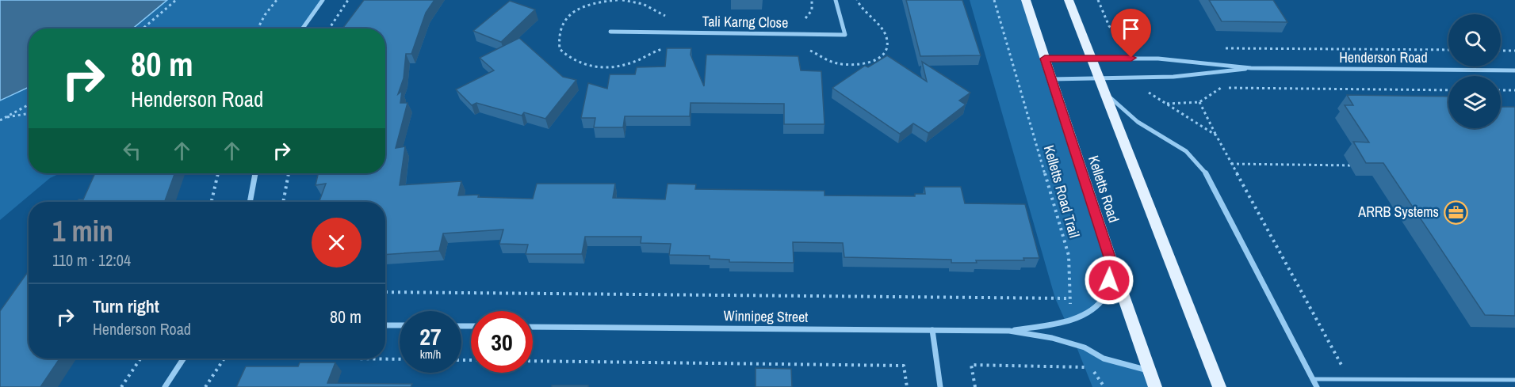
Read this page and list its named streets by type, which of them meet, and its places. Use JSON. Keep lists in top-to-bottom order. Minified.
{"streets":{"main road":["Kelletts Road"],"street":["Tali Karng Close","Henderson Road","Winnipeg Street"],"path":["Kelletts Road Trail"]},"crossings":[["Henderson Road","Kelletts Road"],["Kelletts Road","Winnipeg Street"],["Kelletts Road Trail","Winnipeg Street"]],"places":{"office":["ARRB Systems"]},"page":{"turn":["80 m","Henderson Road"],"heading":["1 min","110 m · 12:04"],"list":[{"name":"Turn right","note":"Henderson Road","value":"80 m"}],"speed":"27 km/h","limit":"30"}}
